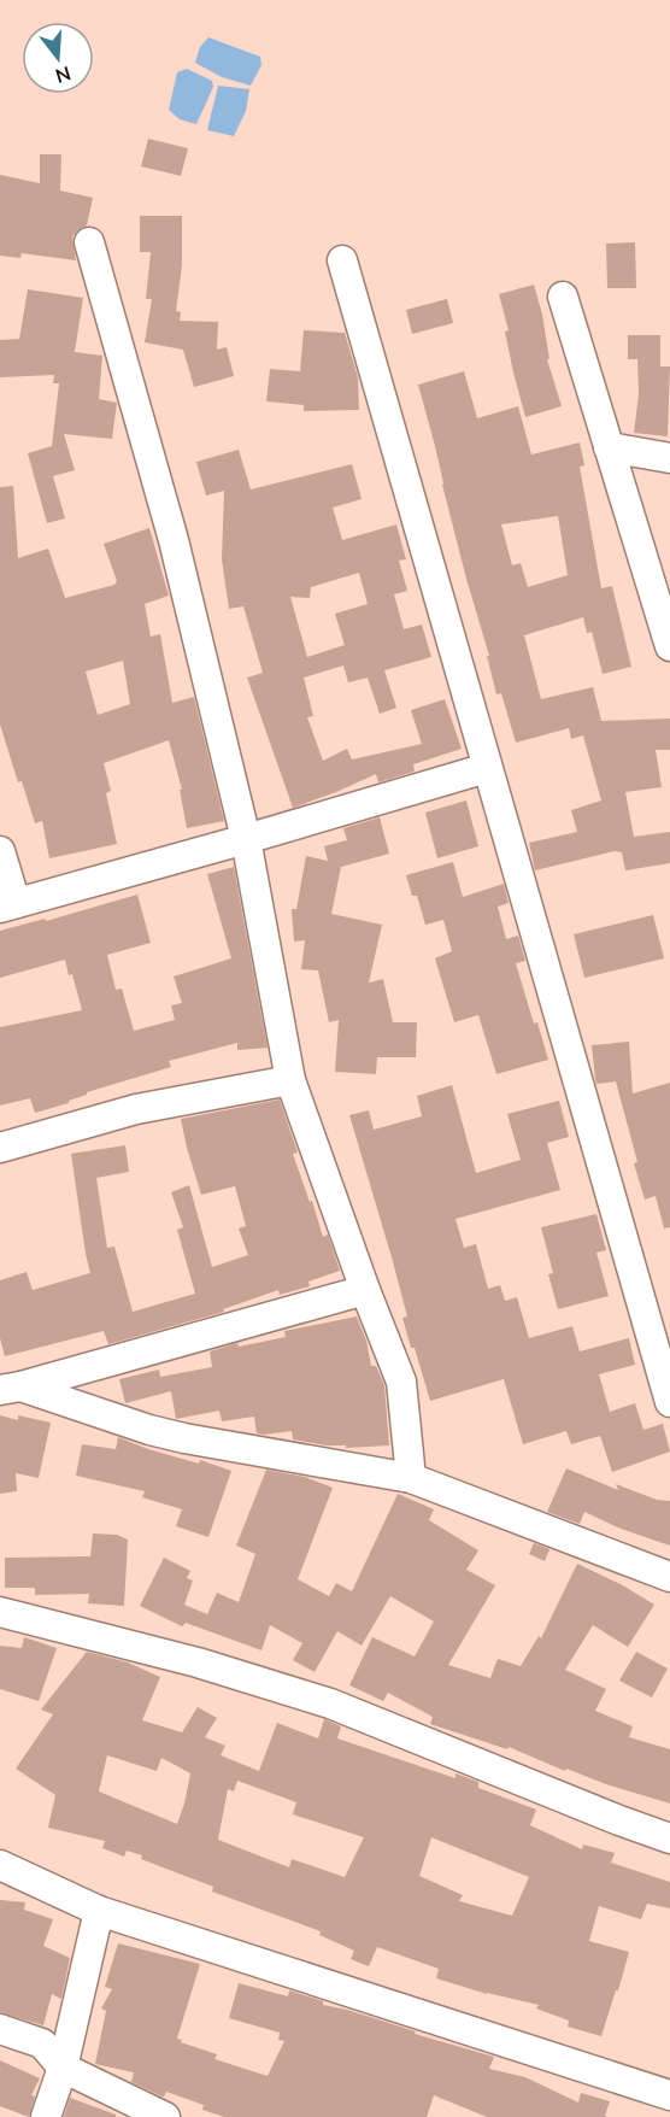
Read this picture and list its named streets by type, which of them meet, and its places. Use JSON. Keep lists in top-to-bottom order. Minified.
{"north":"bottom"}
